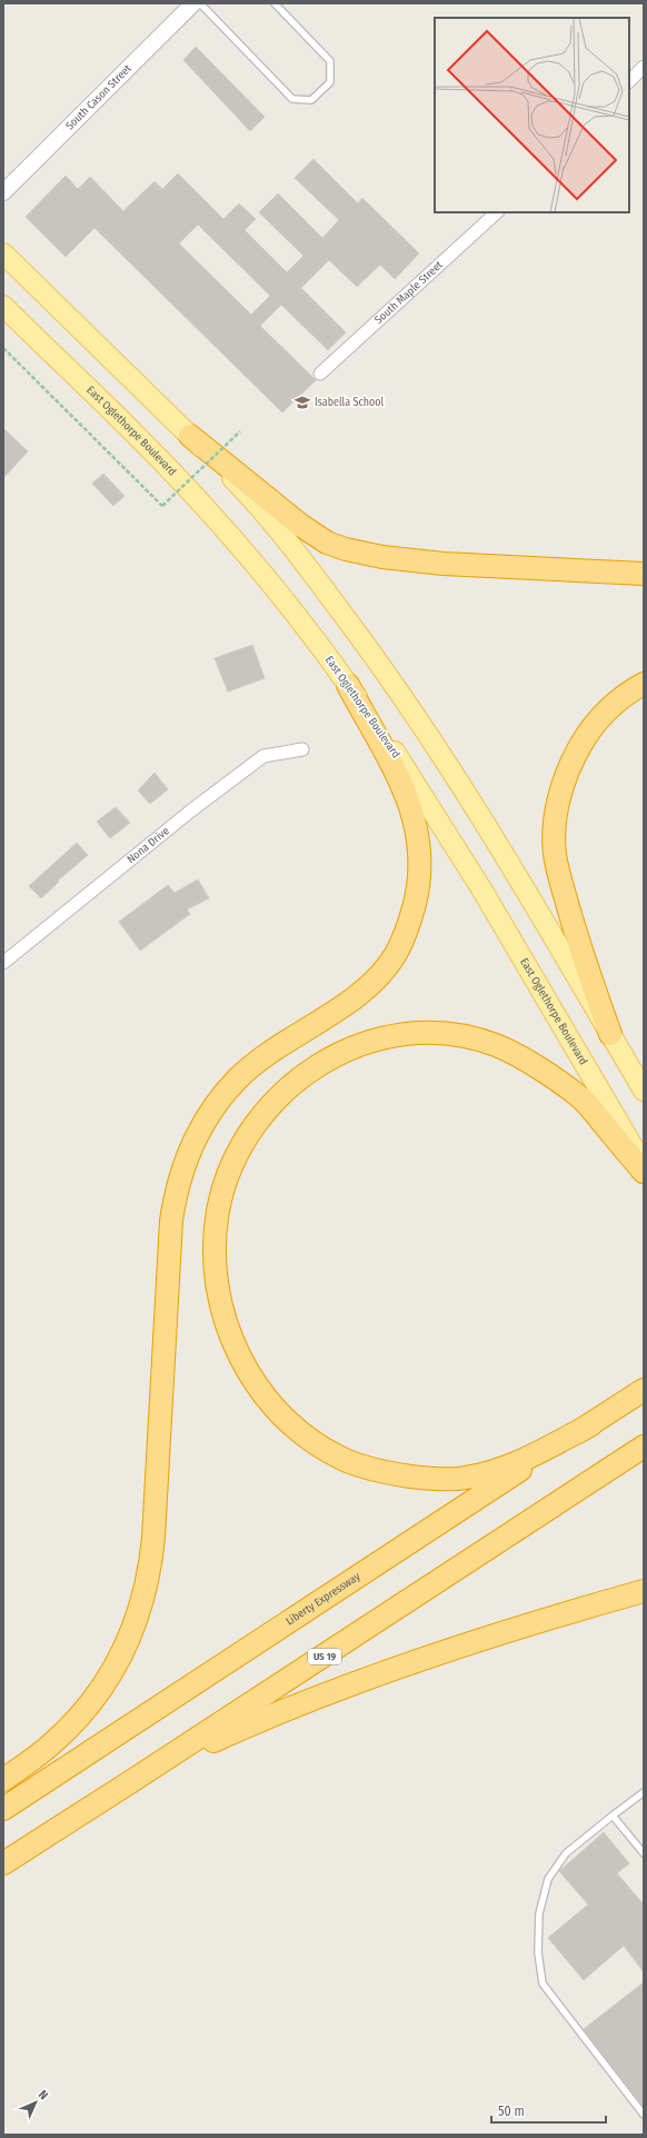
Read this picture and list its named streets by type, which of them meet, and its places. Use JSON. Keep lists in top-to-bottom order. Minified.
{"streets":{"highway":["Liberty Expressway","US 19"],"main road":["East Oglethorpe Boulevard"],"street":["South Cason Street","South Maple Street","Nona Drive"]},"places":{"school or university":["Isabella School"]},"scale_bar":"50 m","north":"top right"}
